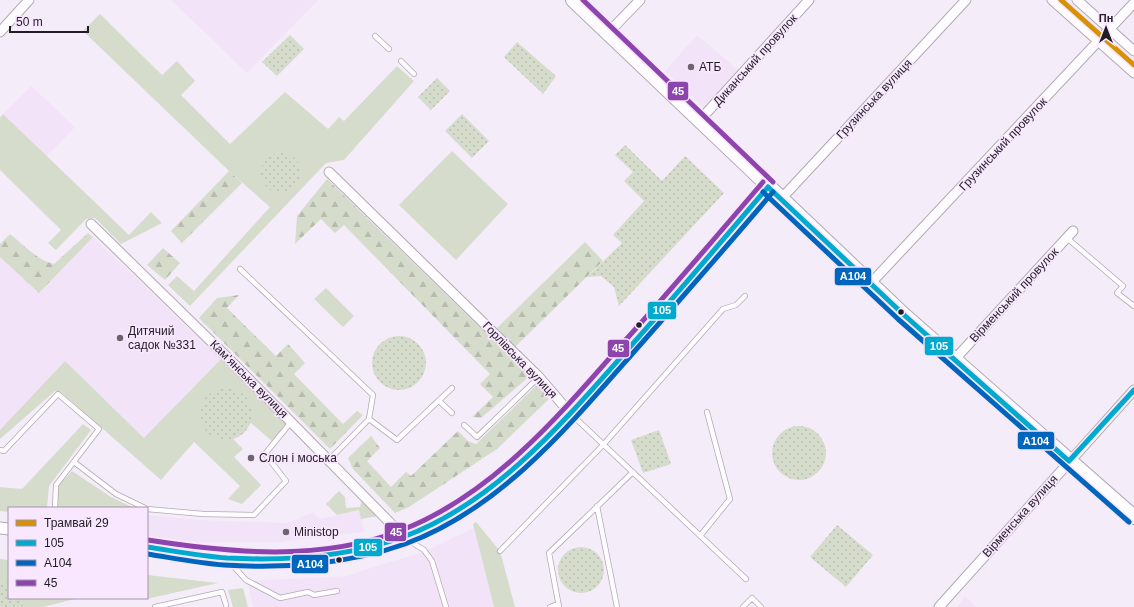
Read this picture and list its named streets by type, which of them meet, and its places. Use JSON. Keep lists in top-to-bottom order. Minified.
{"streets":{"street":["Диканський провулок","Грузинська вулиця","Грузинський провулок","Вірменський провулок","Горлівська вулиця","Камʼянська вулиця","Вірменська вулиця"]},"places":["АТБ","Дитячий садок №331","Слон і моська","Ministop"],"lines":["tram line 29","transit line 45","transit line 105","transit line А104"],"legend":["Трамвай 29","105","А104","45"],"scale_bar":"50 m","north":"top"}
